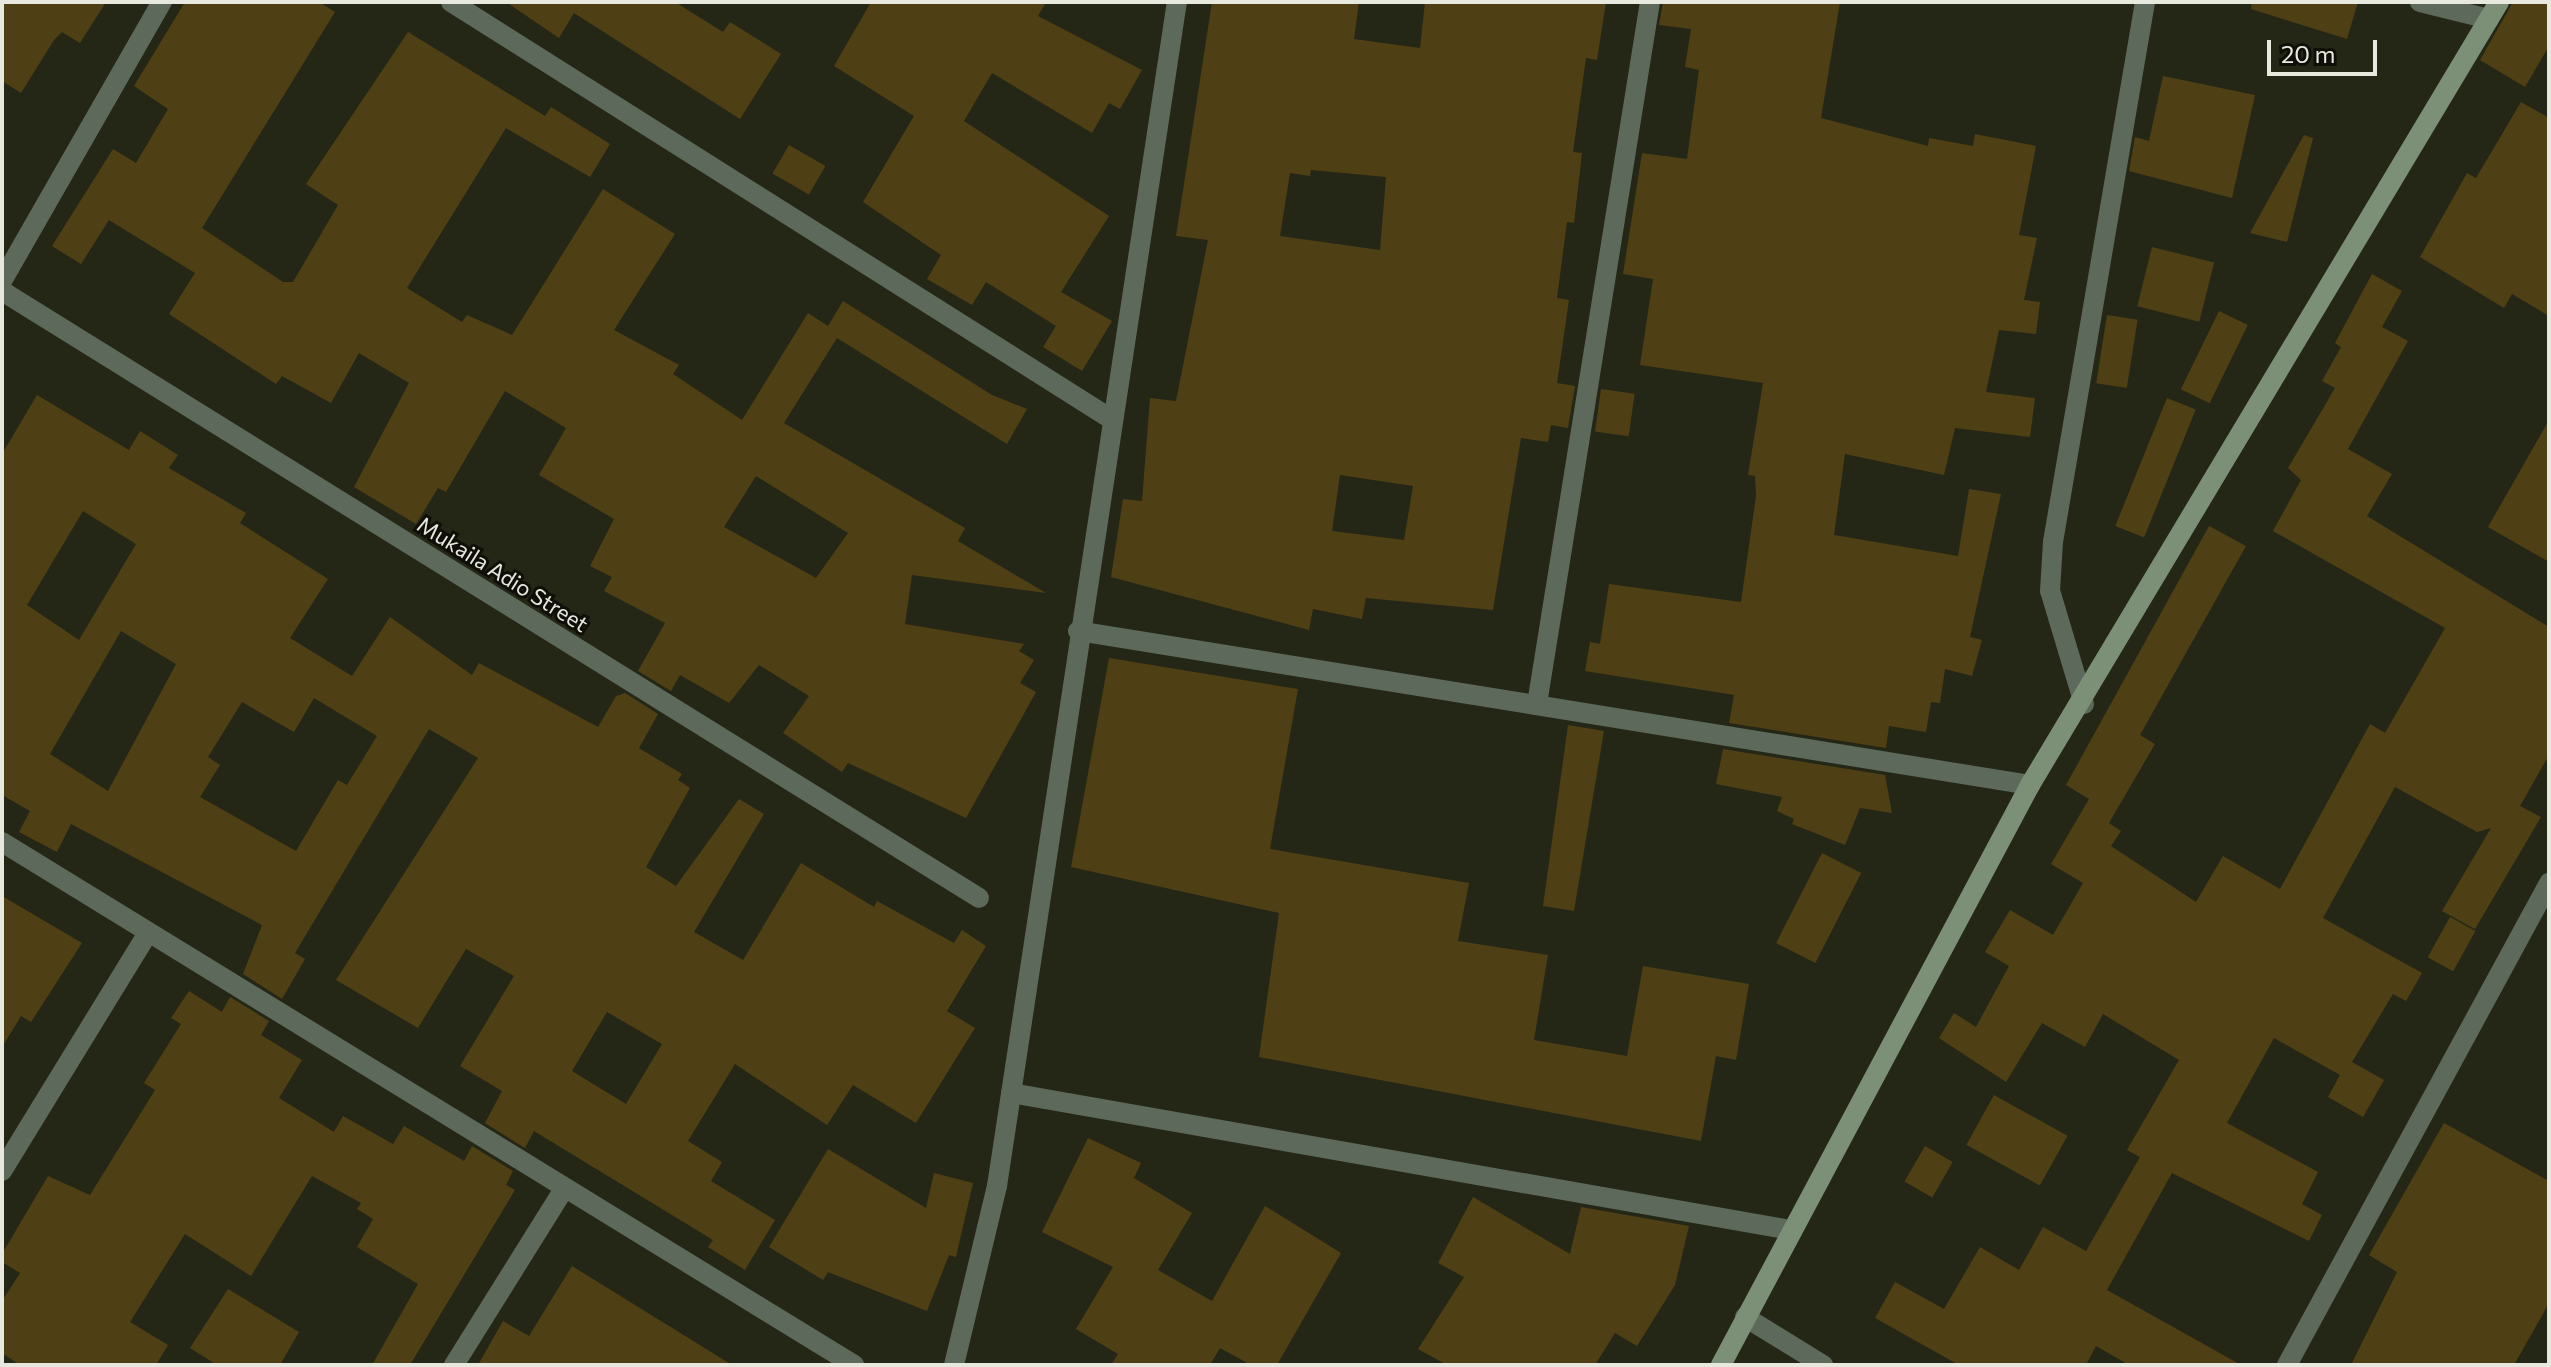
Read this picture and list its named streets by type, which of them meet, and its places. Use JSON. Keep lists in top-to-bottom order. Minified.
{"streets":{"street":["Mukaila Adio Street"]},"scale_bar":"20 m"}
